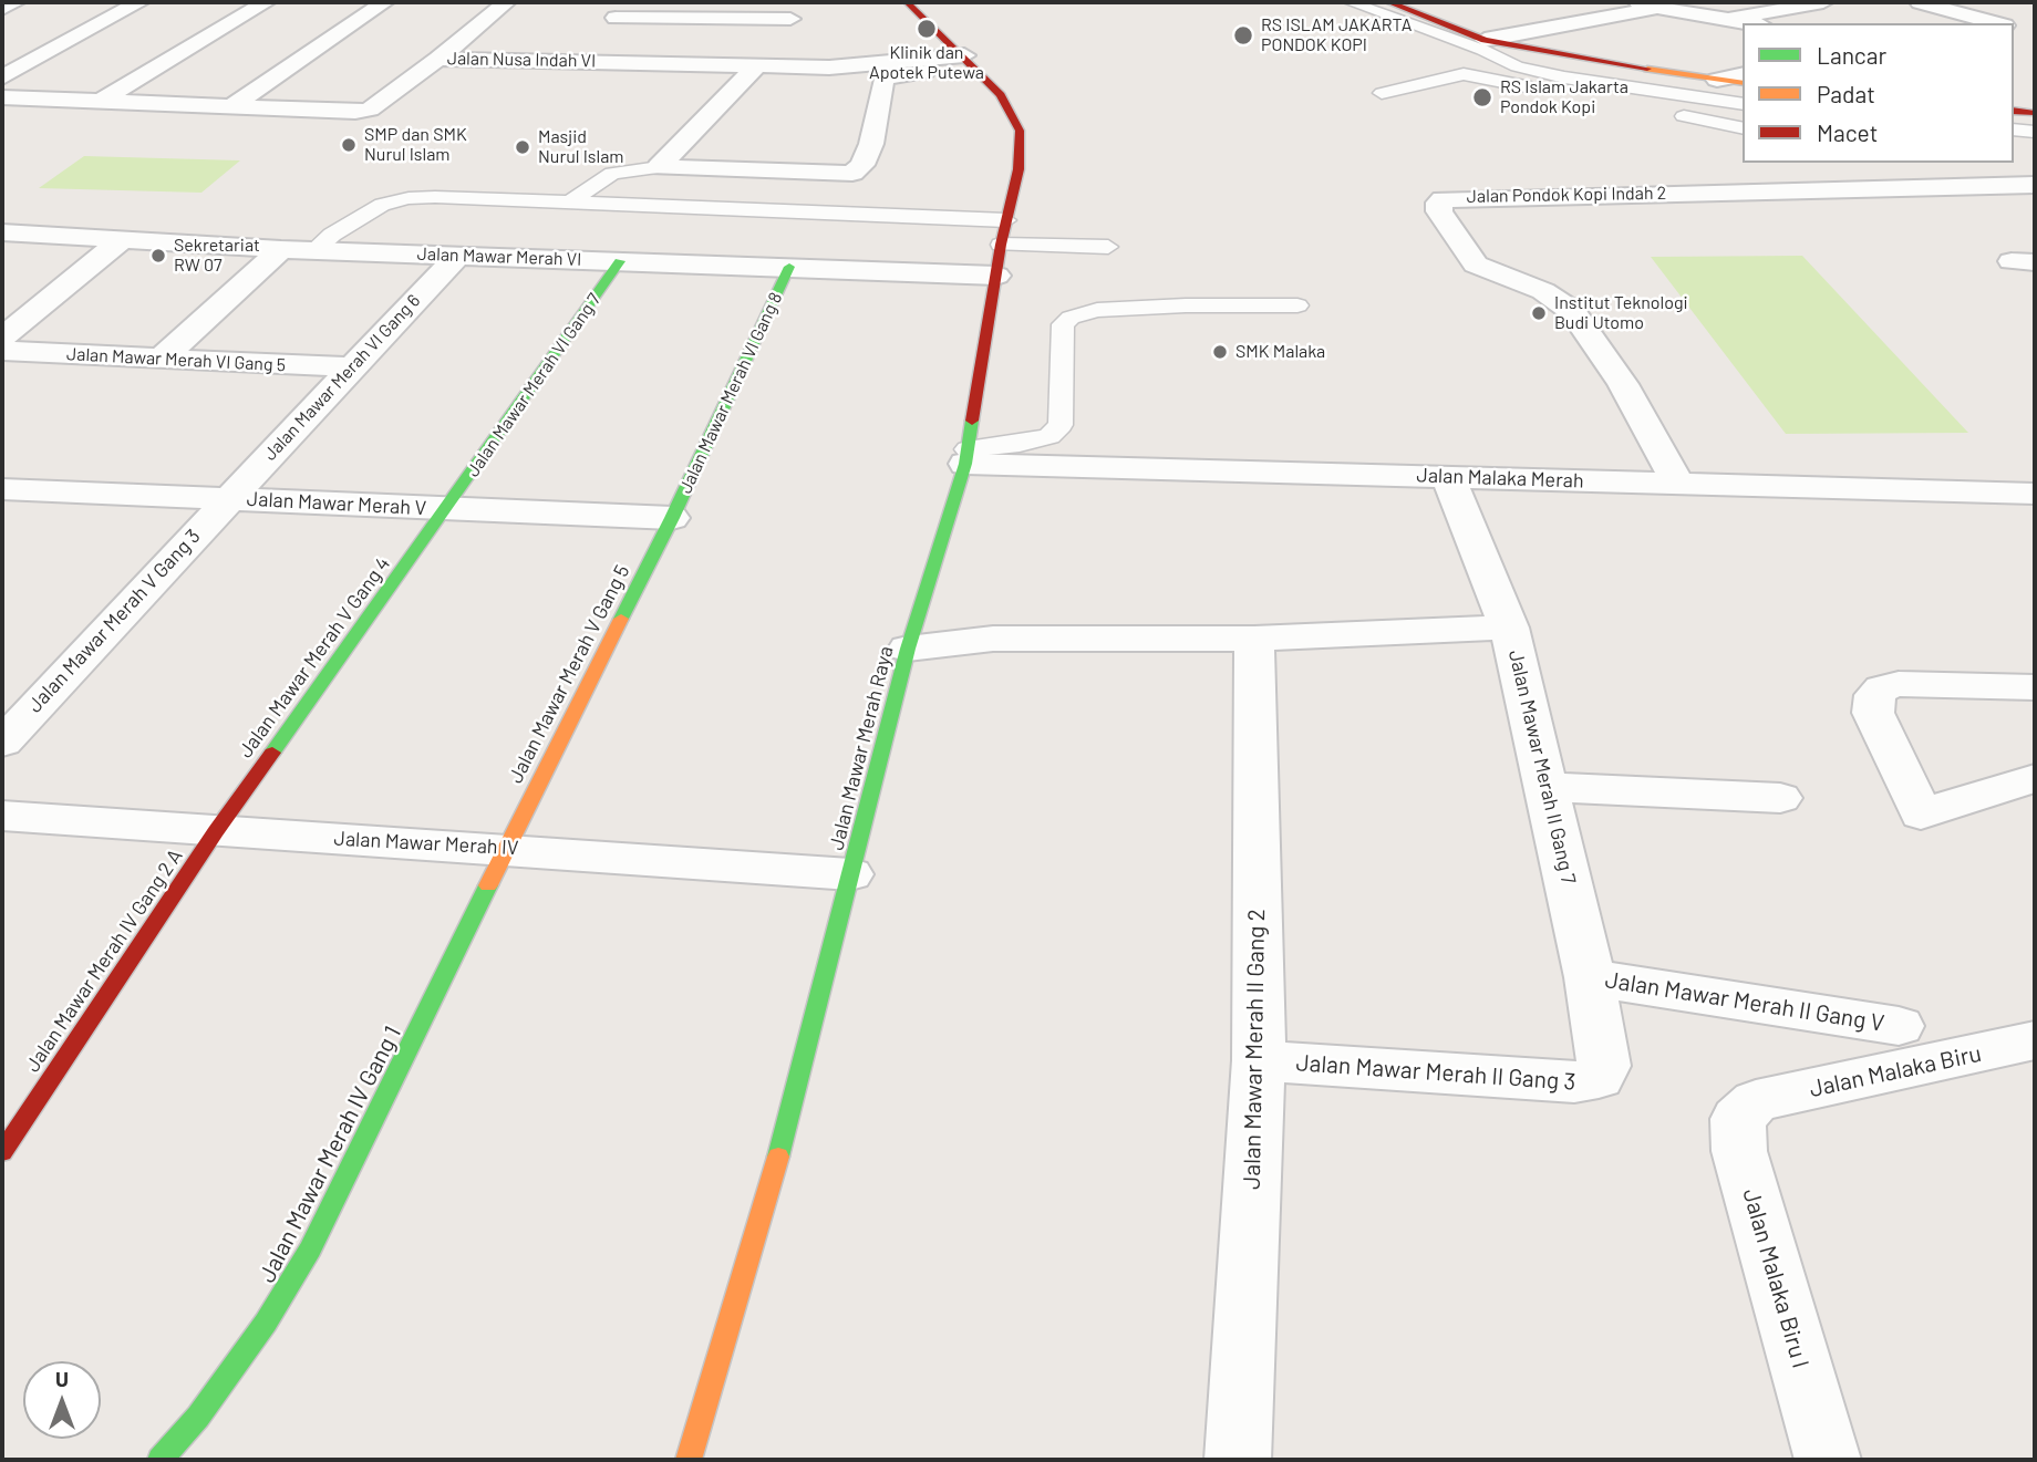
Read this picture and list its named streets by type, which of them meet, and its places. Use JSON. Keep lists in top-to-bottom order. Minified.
{"streets":{"street":["Jalan Nusa Indah VI","Jalan Pondok Kopi Indah 2","Jalan Mawar Merah VI","Jalan Mawar Merah VI Gang 5","Jalan Mawar Merah VI Gang 6","Jalan Mawar Merah VI Gang 7","Jalan Mawar Merah VI Gang 8","Jalan Malaka Merah","Jalan Mawar Merah V","Jalan Mawar Merah V Gang 3","Jalan Mawar Merah V Gang 4","Jalan Mawar Merah V Gang 5","Jalan Mawar Merah Raya","Jalan Mawar Merah II Gang 7","Jalan Mawar Merah IV","Jalan Mawar Merah IV Gang 2 A","Jalan Mawar Merah II Gang V","Jalan Mawar Merah II Gang 2","Jalan Malaka Biru","Jalan Mawar Merah II Gang 3","Jalan Mawar Merah IV Gang 1","Jalan Malaka Biru I"]},"crossings":[["Jalan Nusa Indah VI","Jalan Mawar Merah Raya"],["Jalan Pondok Kopi Indah 2","Jalan Malaka Merah"],["Jalan Mawar Merah VI","Jalan Mawar Merah VI Gang 6"],["Jalan Mawar Merah VI","Jalan Mawar Merah VI Gang 7"],["Jalan Mawar Merah VI","Jalan Mawar Merah VI Gang 8"],["Jalan Mawar Merah VI","Jalan Mawar Merah Raya"],["Jalan Mawar Merah VI Gang 5","Jalan Mawar Merah VI Gang 6"],["Jalan Mawar Merah VI Gang 6","Jalan Mawar Merah V"],["Jalan Mawar Merah VI Gang 6","Jalan Mawar Merah V Gang 3"],["Jalan Mawar Merah VI Gang 7","Jalan Mawar Merah V"],["Jalan Mawar Merah VI Gang 7","Jalan Mawar Merah V Gang 4"],["Jalan Mawar Merah VI Gang 8","Jalan Mawar Merah V"],["Jalan Mawar Merah VI Gang 8","Jalan Mawar Merah V Gang 5"],["Jalan Malaka Merah","Jalan Mawar Merah Raya"],["Jalan Malaka Merah","Jalan Mawar Merah II Gang 7"],["Jalan Mawar Merah V","Jalan Mawar Merah V Gang 3"],["Jalan Mawar Merah V","Jalan Mawar Merah V Gang 4"],["Jalan Mawar Merah V","Jalan Mawar Merah V Gang 5"],["Jalan Mawar Merah V Gang 4","Jalan Mawar Merah IV"],["Jalan Mawar Merah V Gang 4","Jalan Mawar Merah IV Gang 2 A"],["Jalan Mawar Merah V Gang 5","Jalan Mawar Merah IV"],["Jalan Mawar Merah V Gang 5","Jalan Mawar Merah IV Gang 1"],["Jalan Mawar Merah Raya","Jalan Mawar Merah IV"],["Jalan Mawar Merah II Gang 7","Jalan Mawar Merah II Gang V"],["Jalan Mawar Merah II Gang 7","Jalan Mawar Merah II Gang 3"],["Jalan Mawar Merah IV","Jalan Mawar Merah IV Gang 2 A"],["Jalan Mawar Merah IV","Jalan Mawar Merah IV Gang 1"],["Jalan Mawar Merah II Gang 2","Jalan Mawar Merah II Gang 3"],["Jalan Malaka Biru","Jalan Malaka Biru I"]],"places":["Klinik dan Apotek Putewa","RS ISLAM JAKARTA PONDOK KOPI","RS Islam Jakarta Pondok Kopi","SMP dan SMK Nurul Islam","Masjid Nurul Islam","Sekretariat RW 07","Institut Teknologi Budi Utomo","SMK Malaka"],"legend":["Lancar","Padat","Macet"],"north":"top"}
